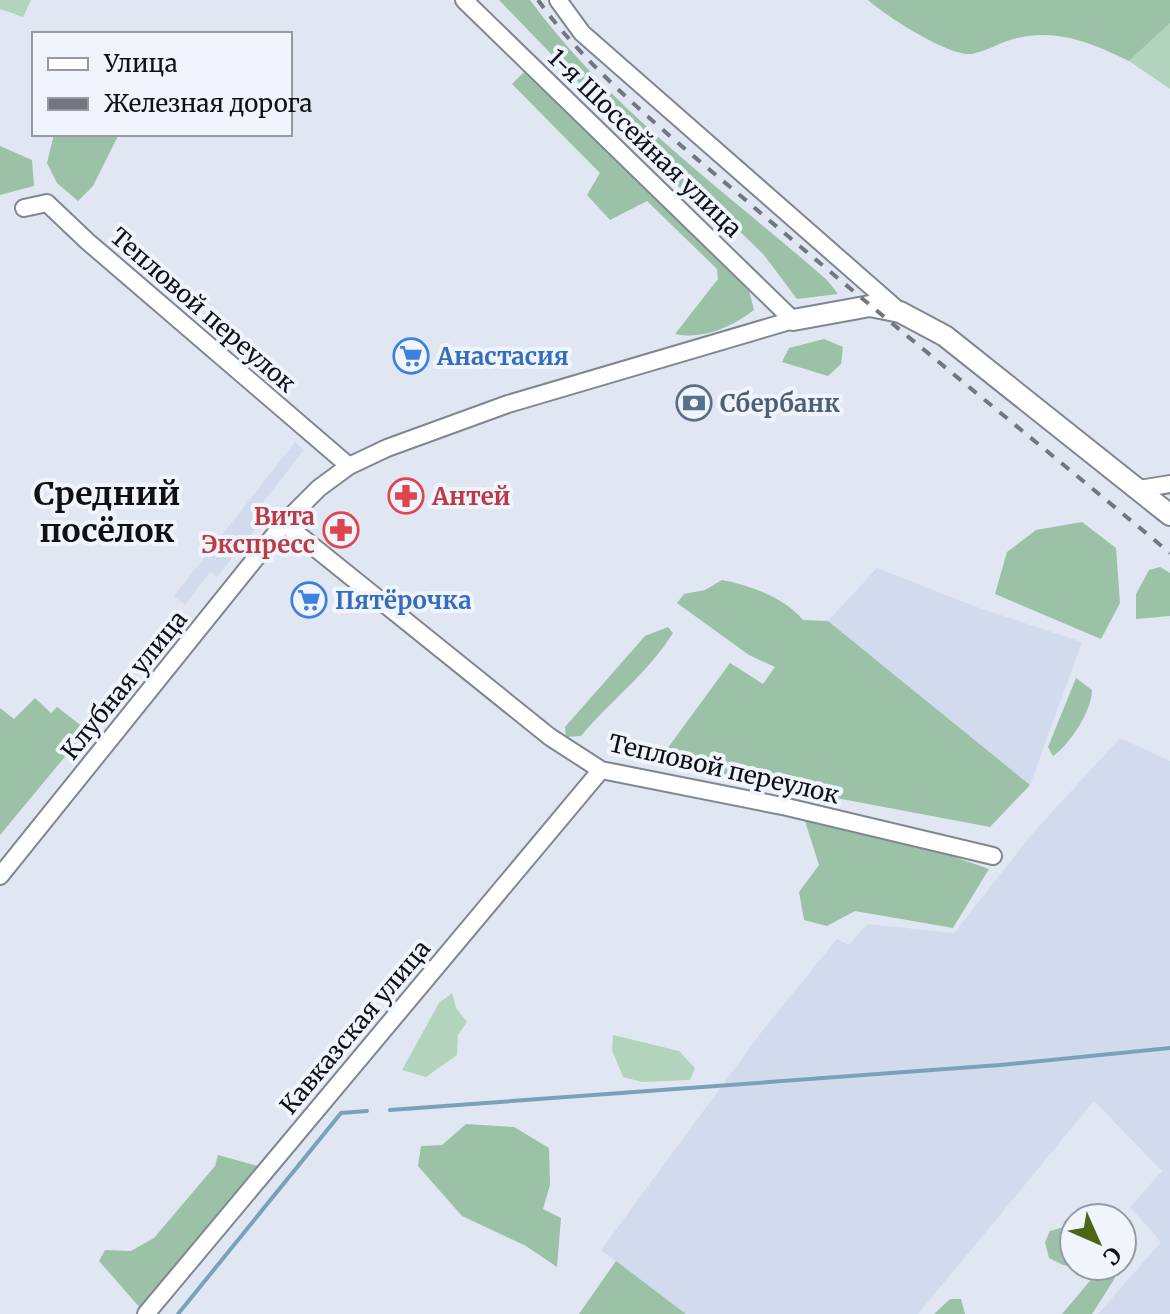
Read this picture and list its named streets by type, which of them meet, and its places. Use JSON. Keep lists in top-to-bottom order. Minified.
{"streets":{"street":["1-я Шоссейная улица","Тепловой переулок","Клубная улица","Кавказская улица"]},"crossings":[["1-я Шоссейная улица","Клубная улица"],["Тепловой переулок","Клубная улица"],["Тепловой переулок","Кавказская улица"]],"districts":["Средний посёлок"],"places":{"supermarket":["Анастасия","Пятёрочка"],"bank":["Сбербанк"],"pharmacy":["Антей","Вита Экспресс"]},"legend":["Улица","Железная дорога"],"north":"bottom right"}
